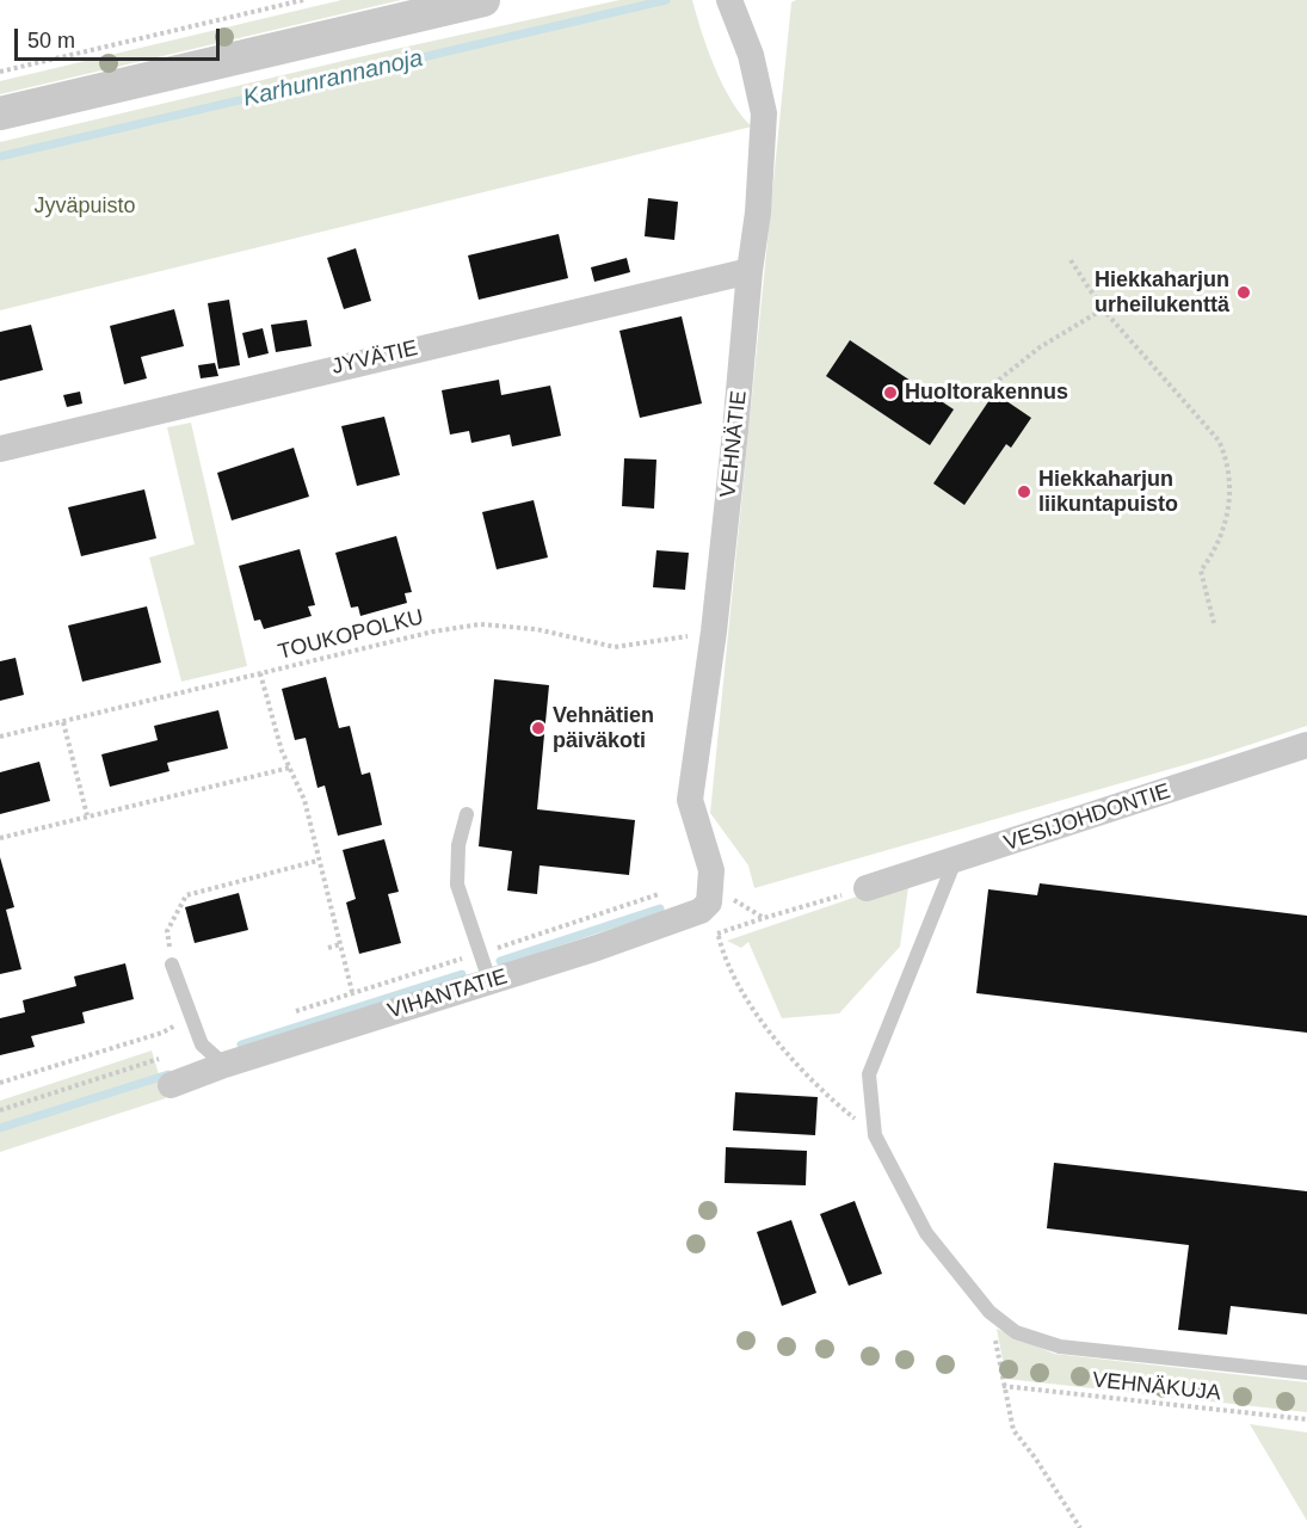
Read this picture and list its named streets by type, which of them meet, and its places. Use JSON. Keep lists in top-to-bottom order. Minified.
{"streets":{"street":["JYVÄTIE","VEHNÄTIE","VESIJOHDONTIE","VIHANTATIE"],"path":["TOUKOPOLKU","VEHNÄKUJA"]},"crossings":[["JYVÄTIE","VEHNÄTIE"],["VEHNÄTIE","TOUKOPOLKU"],["VEHNÄTIE","VIHANTATIE"]],"water":["Karhunrannanoja"],"parks":["Jyväpuisto"],"places":["Hiekkaharjun urheilukenttä","Huoltorakennus","Hiekkaharjun liikuntapuisto","Vehnätien päiväkoti"],"scale_bar":"50 m"}
